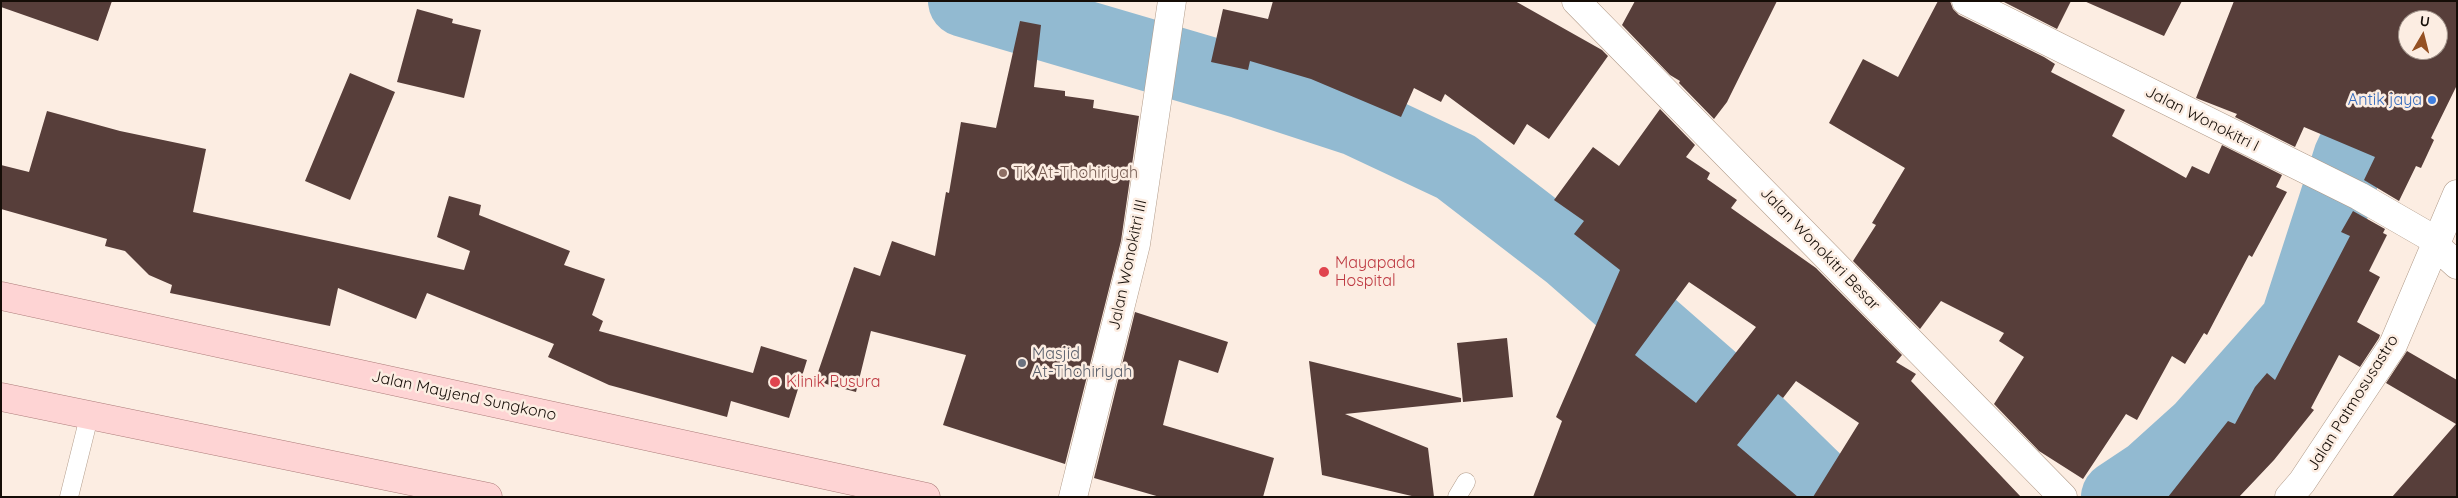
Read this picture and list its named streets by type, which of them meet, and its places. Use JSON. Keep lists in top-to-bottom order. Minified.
{"streets":{"main road":["Jalan Mayjend Sungkono"],"street":["Jalan Wonokitri I","Jalan Wonokitri Besar","Jalan Wonokitri III","Jalan Patmosusastro"]},"crossings":[["Jalan Wonokitri I","Jalan Patmosusastro"]],"places":["Antik jaya","TK At-Thohiriyah","Mayapada Hospital","Masjid At-Thohiriyah","Klinik Pusura"],"north":"top"}
